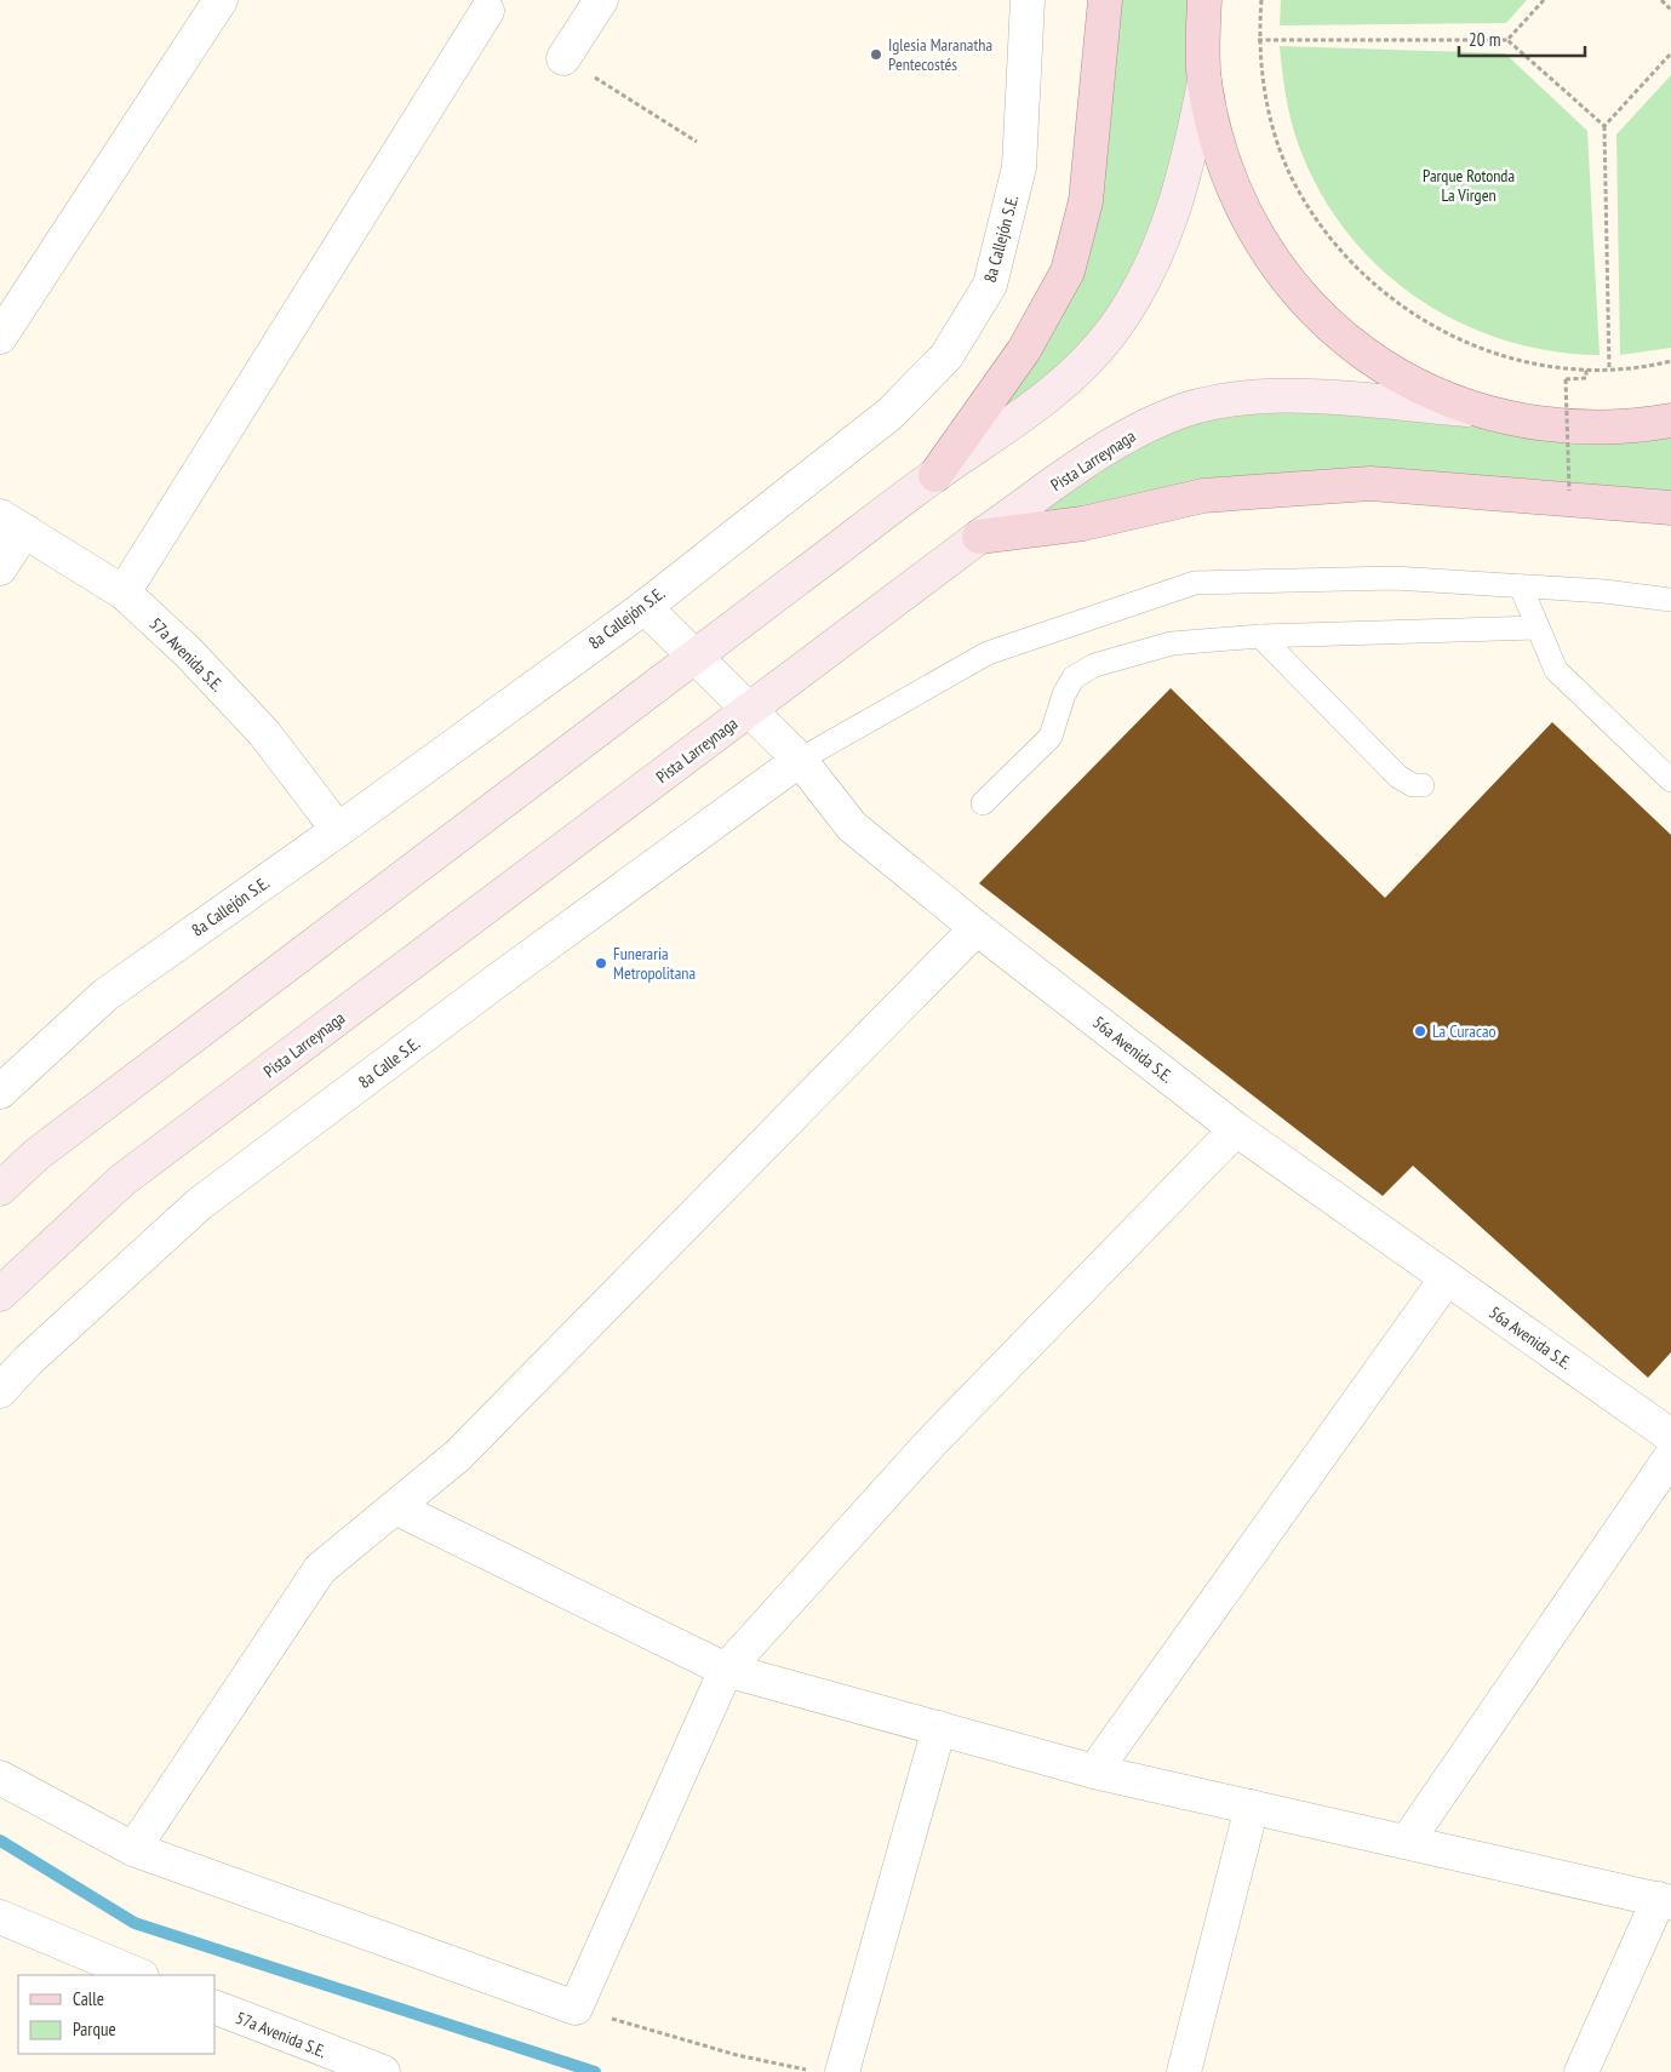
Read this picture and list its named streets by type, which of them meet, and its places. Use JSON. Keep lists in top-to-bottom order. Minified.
{"streets":{"main road":["Pista Larreynaga"],"street":["8a Callejón S.E.","57a Avenida S.E.","56a Avenida S.E.","8a Calle S.E."]},"crossings":[["8a Callejón S.E.","57a Avenida S.E."],["8a Callejón S.E.","56a Avenida S.E."],["Pista Larreynaga","56a Avenida S.E."],["56a Avenida S.E.","8a Calle S.E."]],"parks":["Parque Rotonda La Virgen"],"places":["Iglesia Maranatha Pentecostés","Funeraria Metropolitana","La Curacao"],"legend":["Calle","Parque"],"scale_bar":"20 m"}
